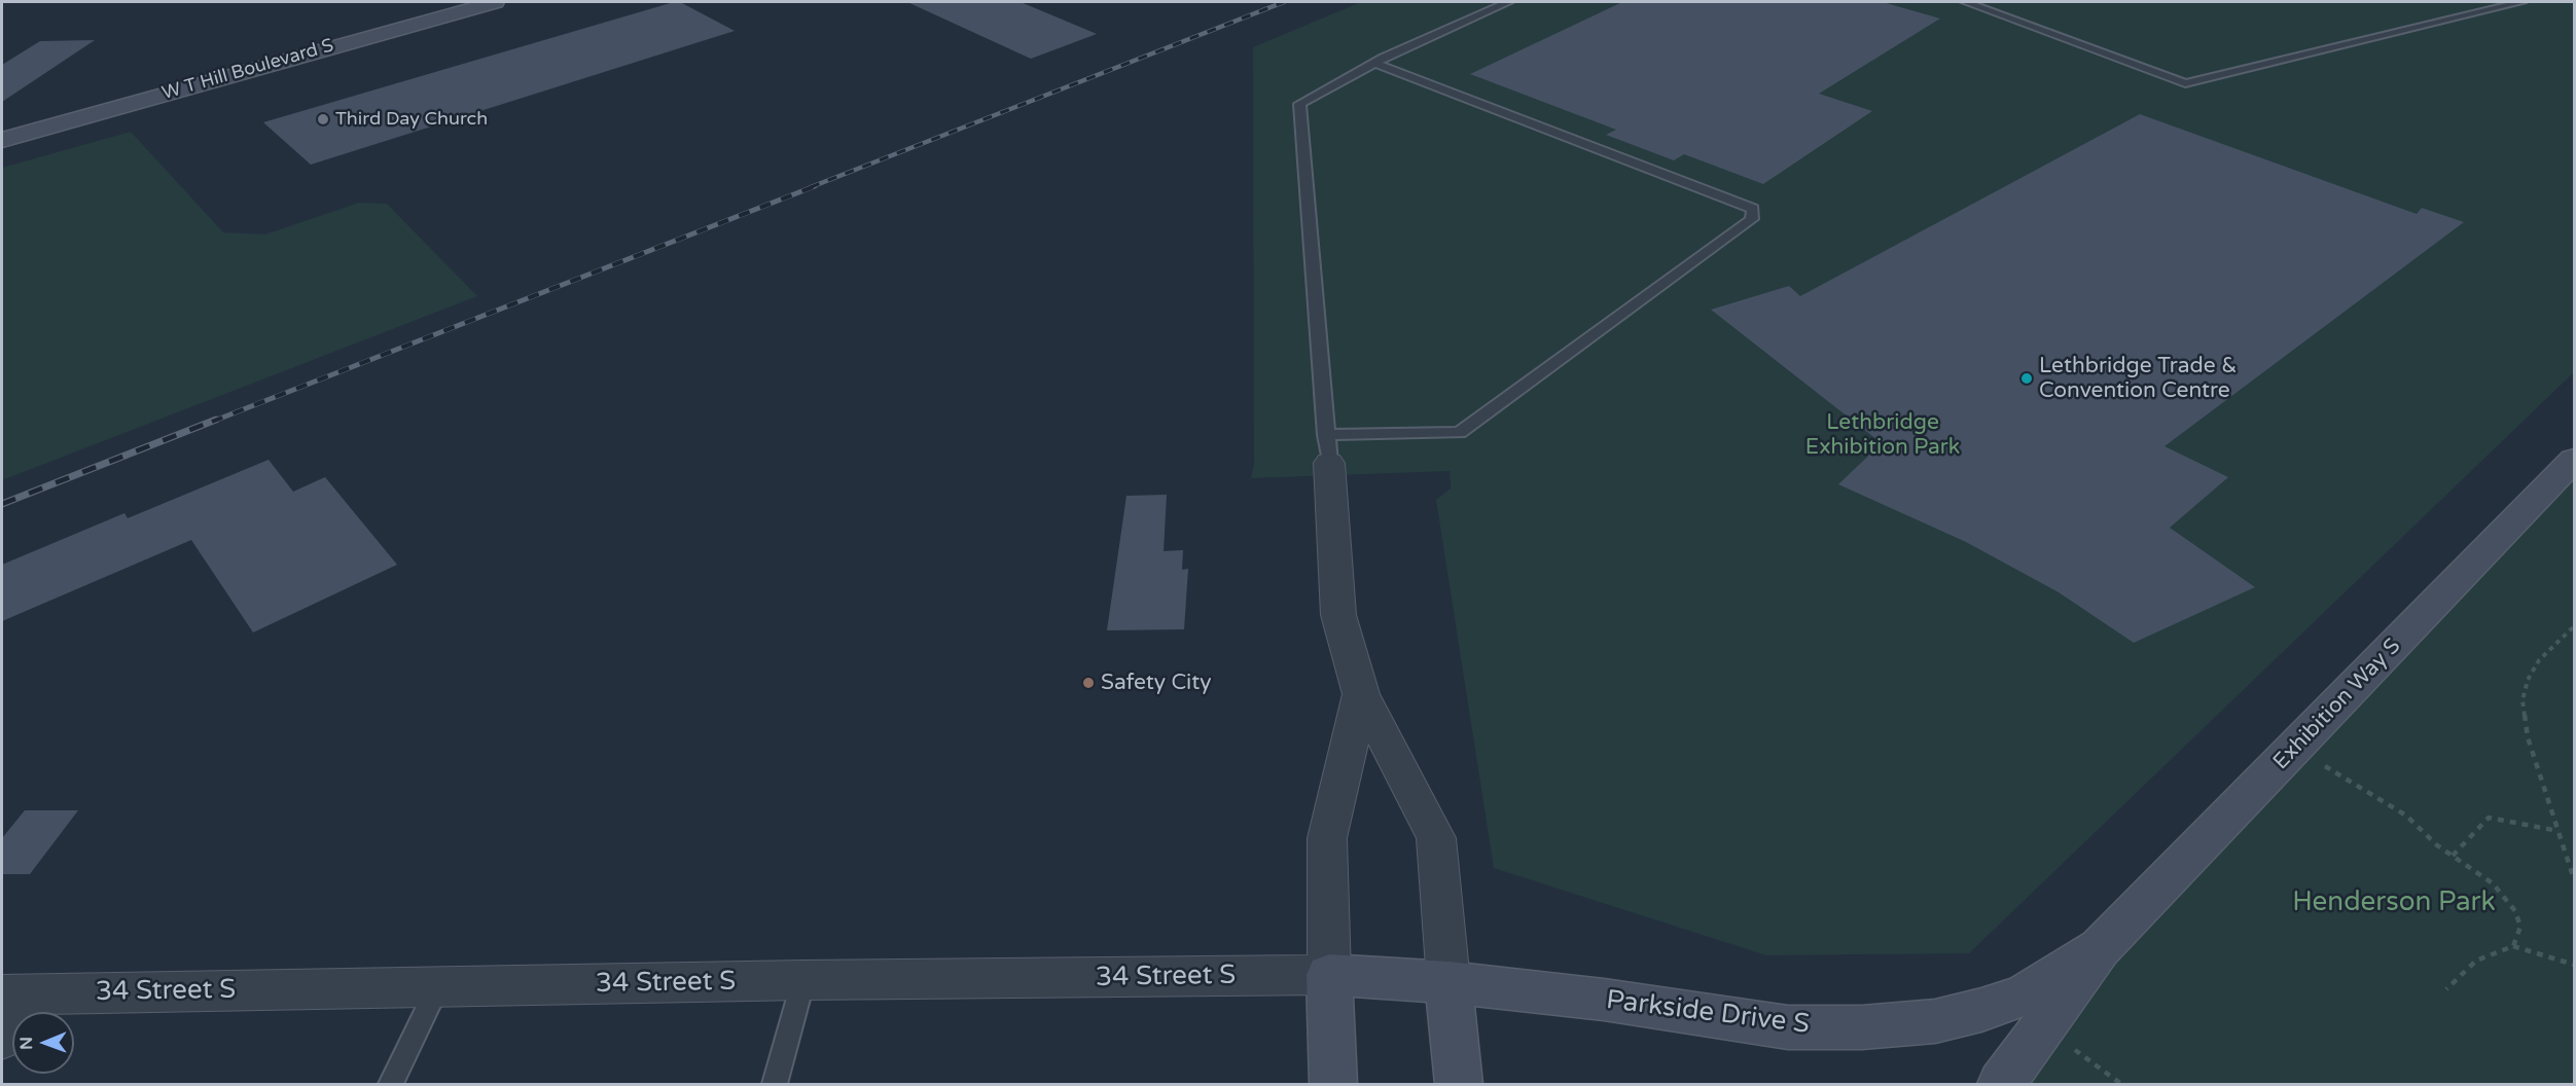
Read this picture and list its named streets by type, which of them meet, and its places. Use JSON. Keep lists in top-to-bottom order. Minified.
{"streets":{"street":["W T Hill Boulevard S","Exhibition Way S","34 Street S","Parkside Drive S"]},"crossings":[["Exhibition Way S","Parkside Drive S"],["34 Street S","Parkside Drive S"]],"parks":["Lethbridge Exhibition Park","Henderson Park"],"places":["Third Day Church","Lethbridge Trade & Convention Centre","Safety City"],"north":"left"}
